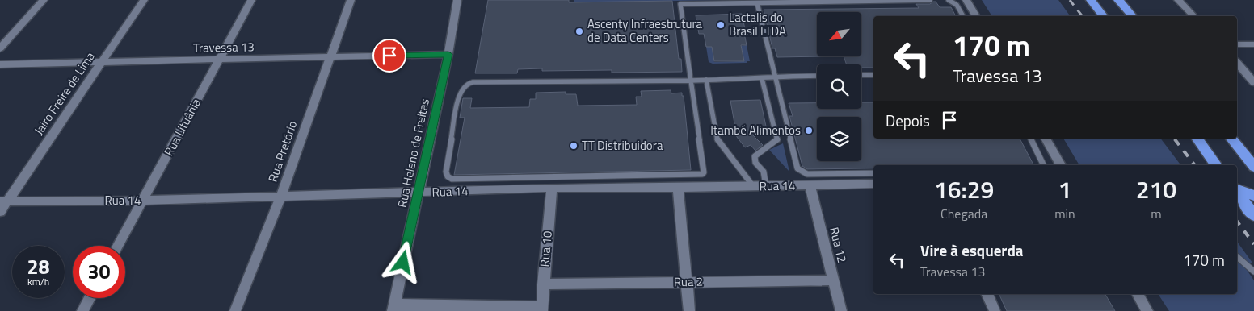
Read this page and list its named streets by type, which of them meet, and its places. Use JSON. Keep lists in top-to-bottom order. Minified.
{"streets":{"street":["Travessa 13","Jairo Freire de Lima","Rua Lituânia","Rua Pretório","Rua Heleno de Freitas","Rua 14","Rua 12","Rua 10","Rua 2"]},"crossings":[["Travessa 13","Jairo Freire de Lima"],["Travessa 13","Rua Lituânia"],["Travessa 13","Rua Pretório"],["Travessa 13","Rua Heleno de Freitas"],["Jairo Freire de Lima","Rua 14"],["Rua Lituânia","Rua 14"],["Rua Pretório","Rua 14"],["Rua Heleno de Freitas","Rua 14"],["Rua 14","Rua 12"],["Rua 14","Rua 10"],["Rua 12","Rua 2"],["Rua 10","Rua 2"]],"places":["Lactalis do Brasil LTDA","Ascenty Infraestrutura de Data Centers","Itambé Alimentos","TT Distribuidora"],"north":"bottom left","page":{"turn":["170 m","Travessa 13"],"then":"Depois","eta":["16:29","Chegada","1","min","210","m"],"list":[{"name":"Vire à esquerda","note":"Travessa 13","value":"170 m"}],"speed":"28 km/h","limit":"30"}}
